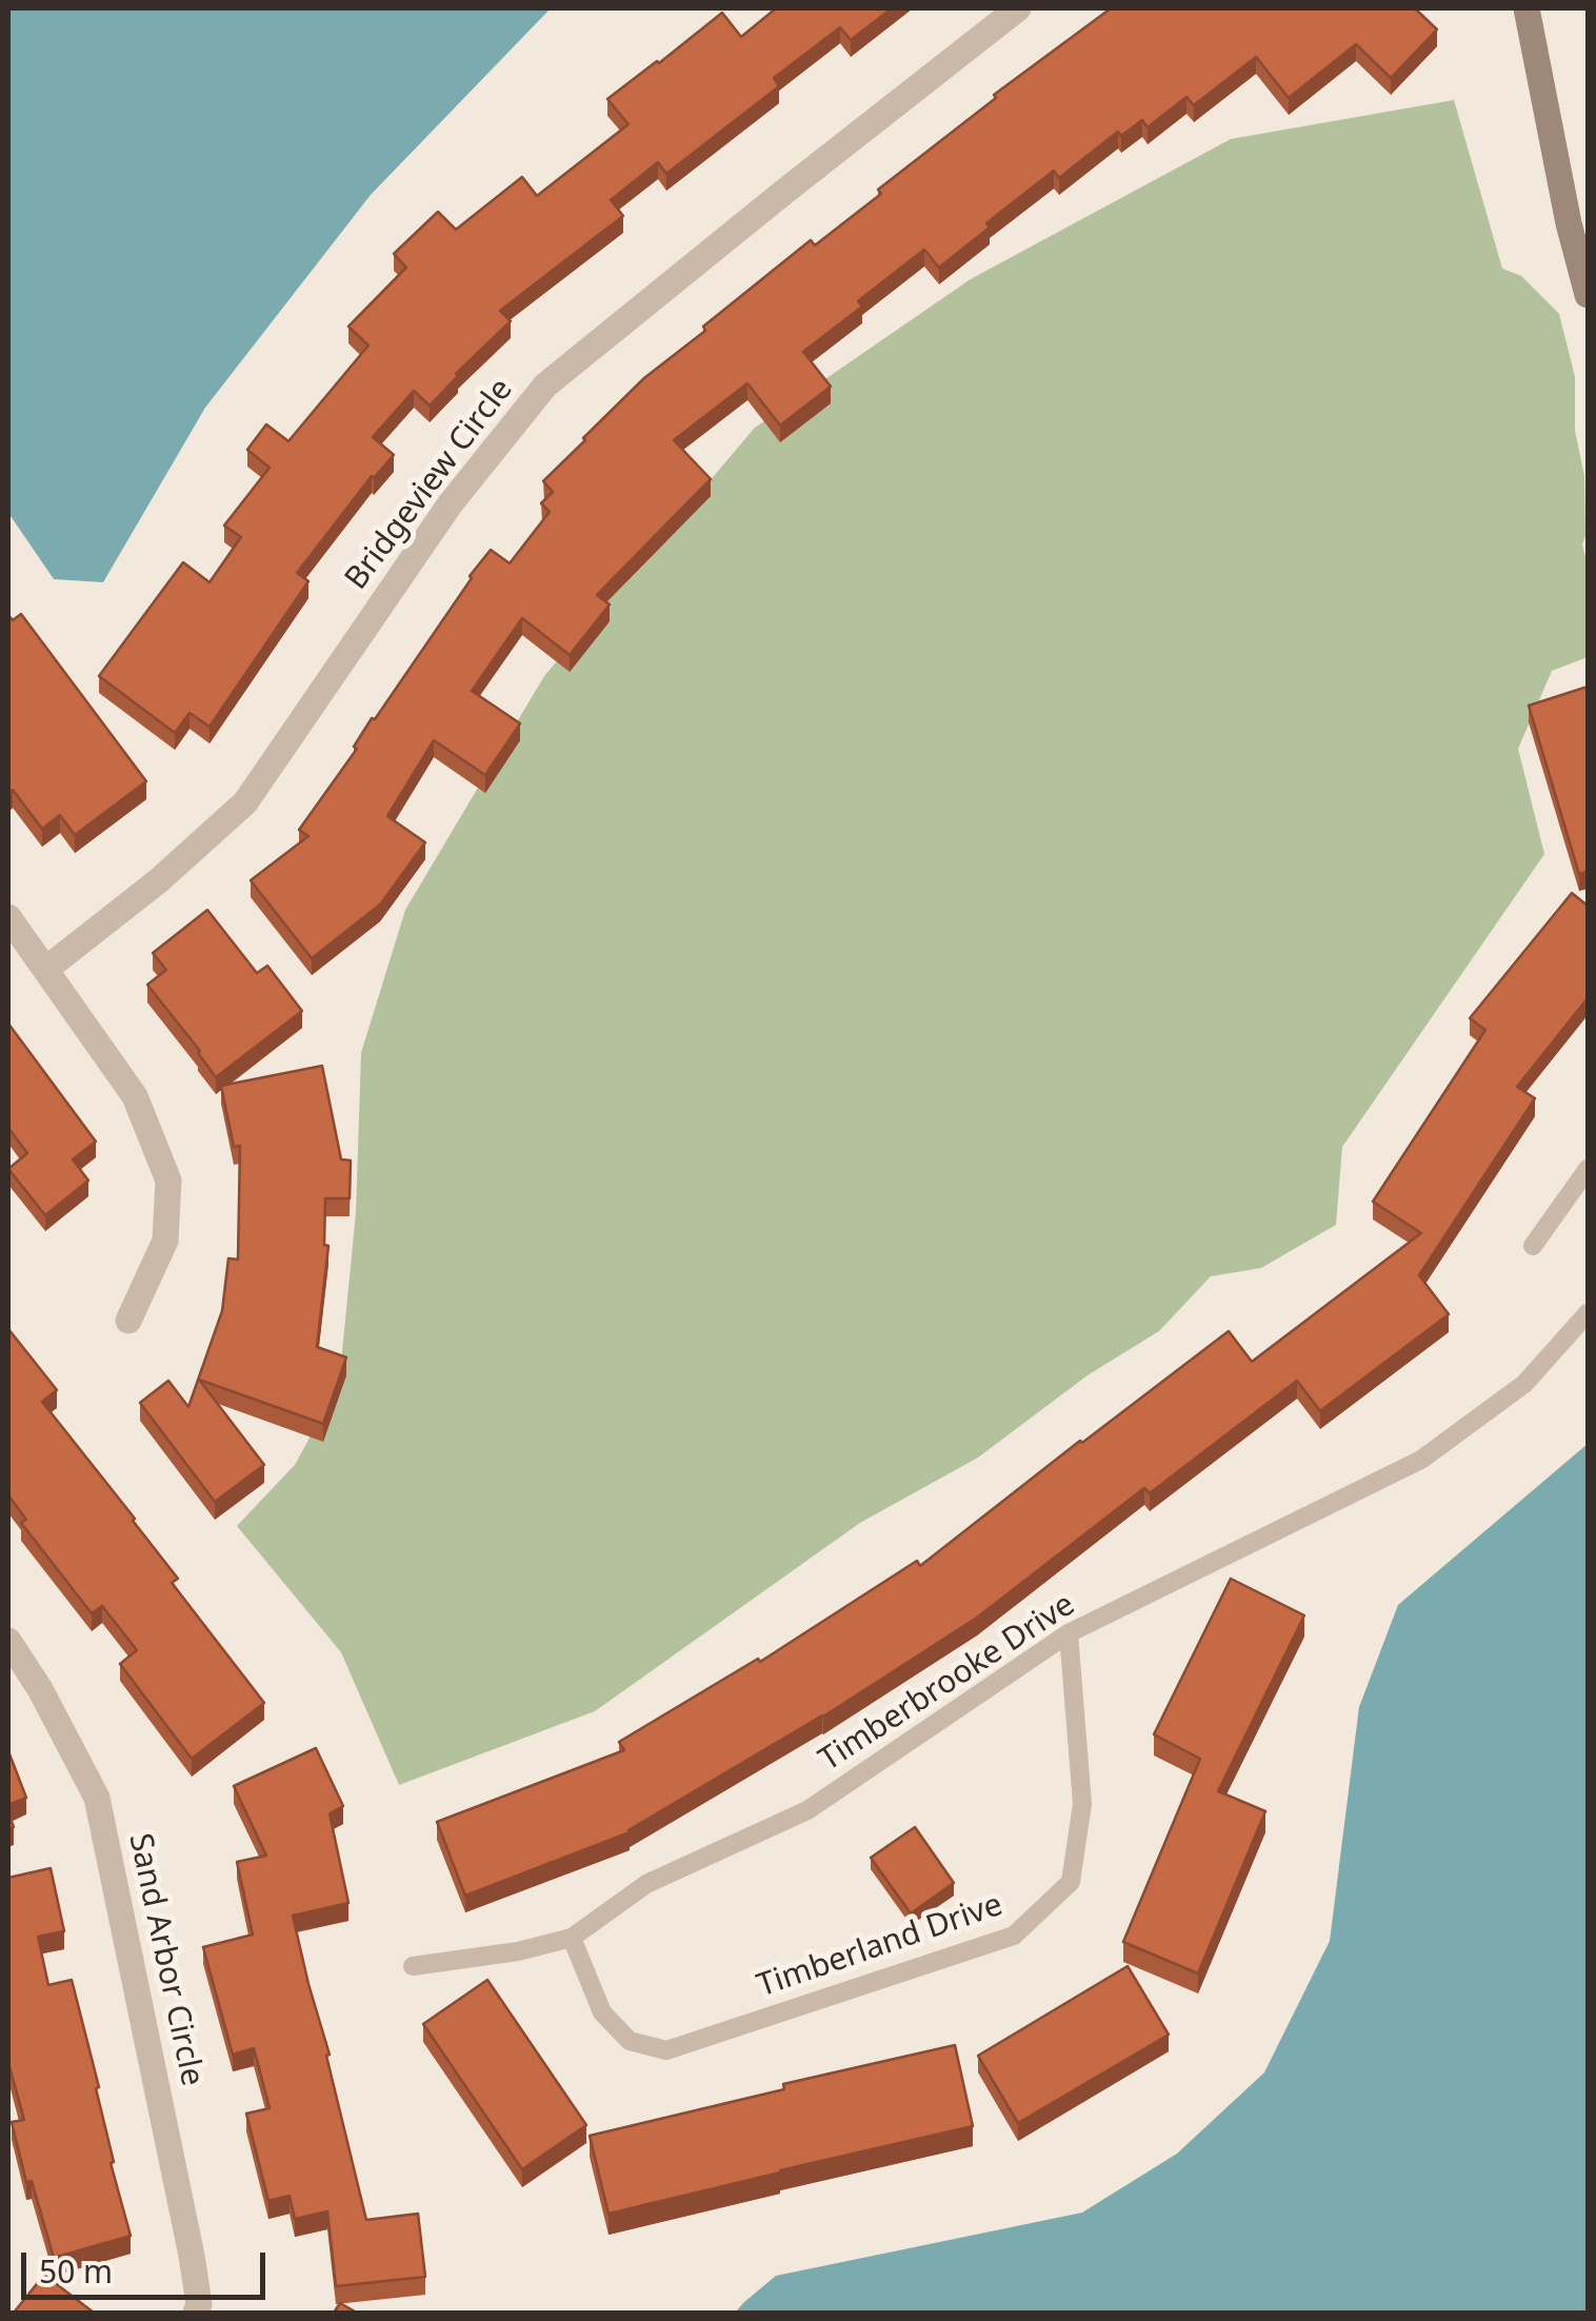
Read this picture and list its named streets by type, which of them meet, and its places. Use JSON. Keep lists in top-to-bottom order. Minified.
{"streets":{"street":["Bridgeview Circle","Sand Arbor Circle"],"lane":["Timberbrooke Drive","Timberland Drive"]},"crossings":[["Timberbrooke Drive","Timberland Drive"]],"scale_bar":"50 m"}
